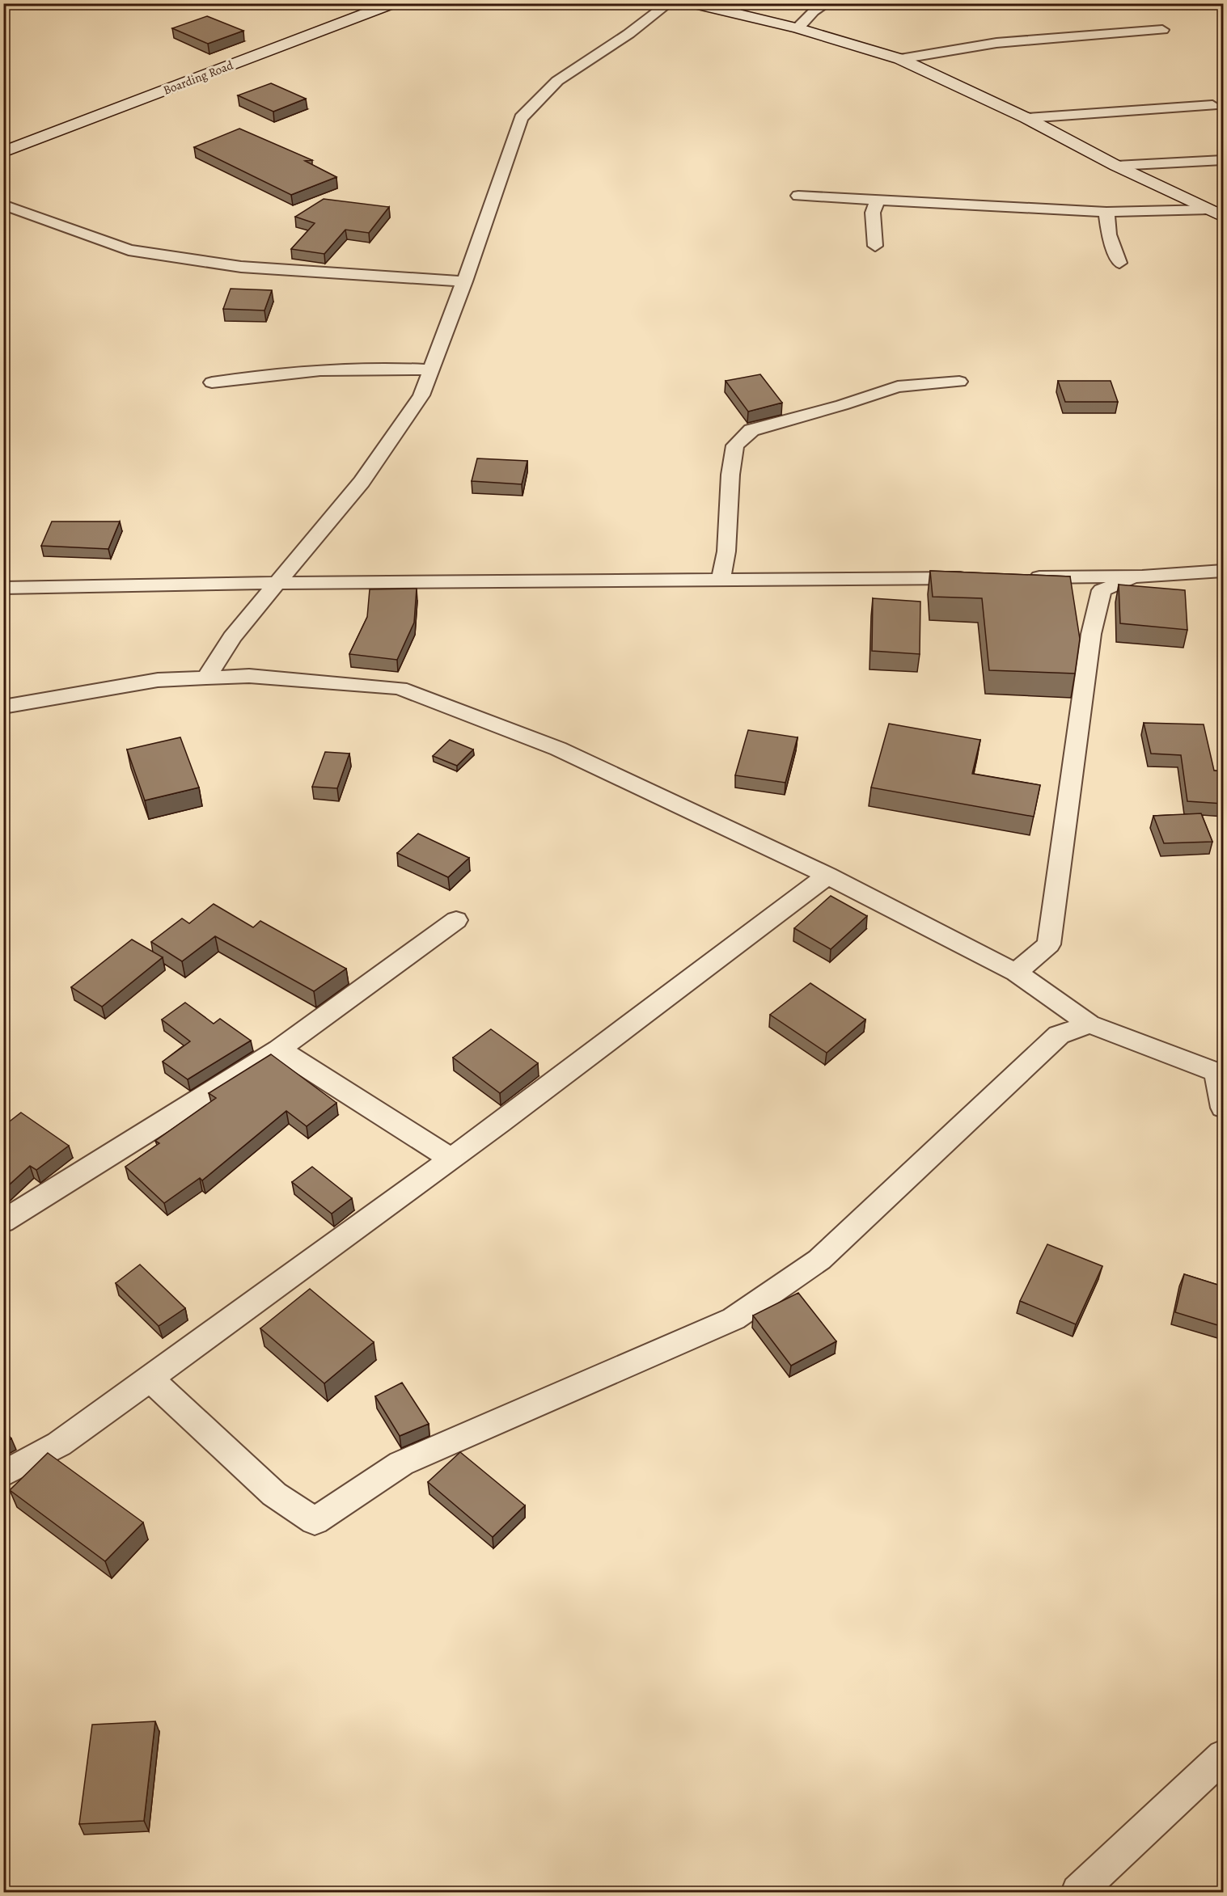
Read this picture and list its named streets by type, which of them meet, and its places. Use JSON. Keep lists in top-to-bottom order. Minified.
{"streets":{"main road":["Boarding Road"]}}
